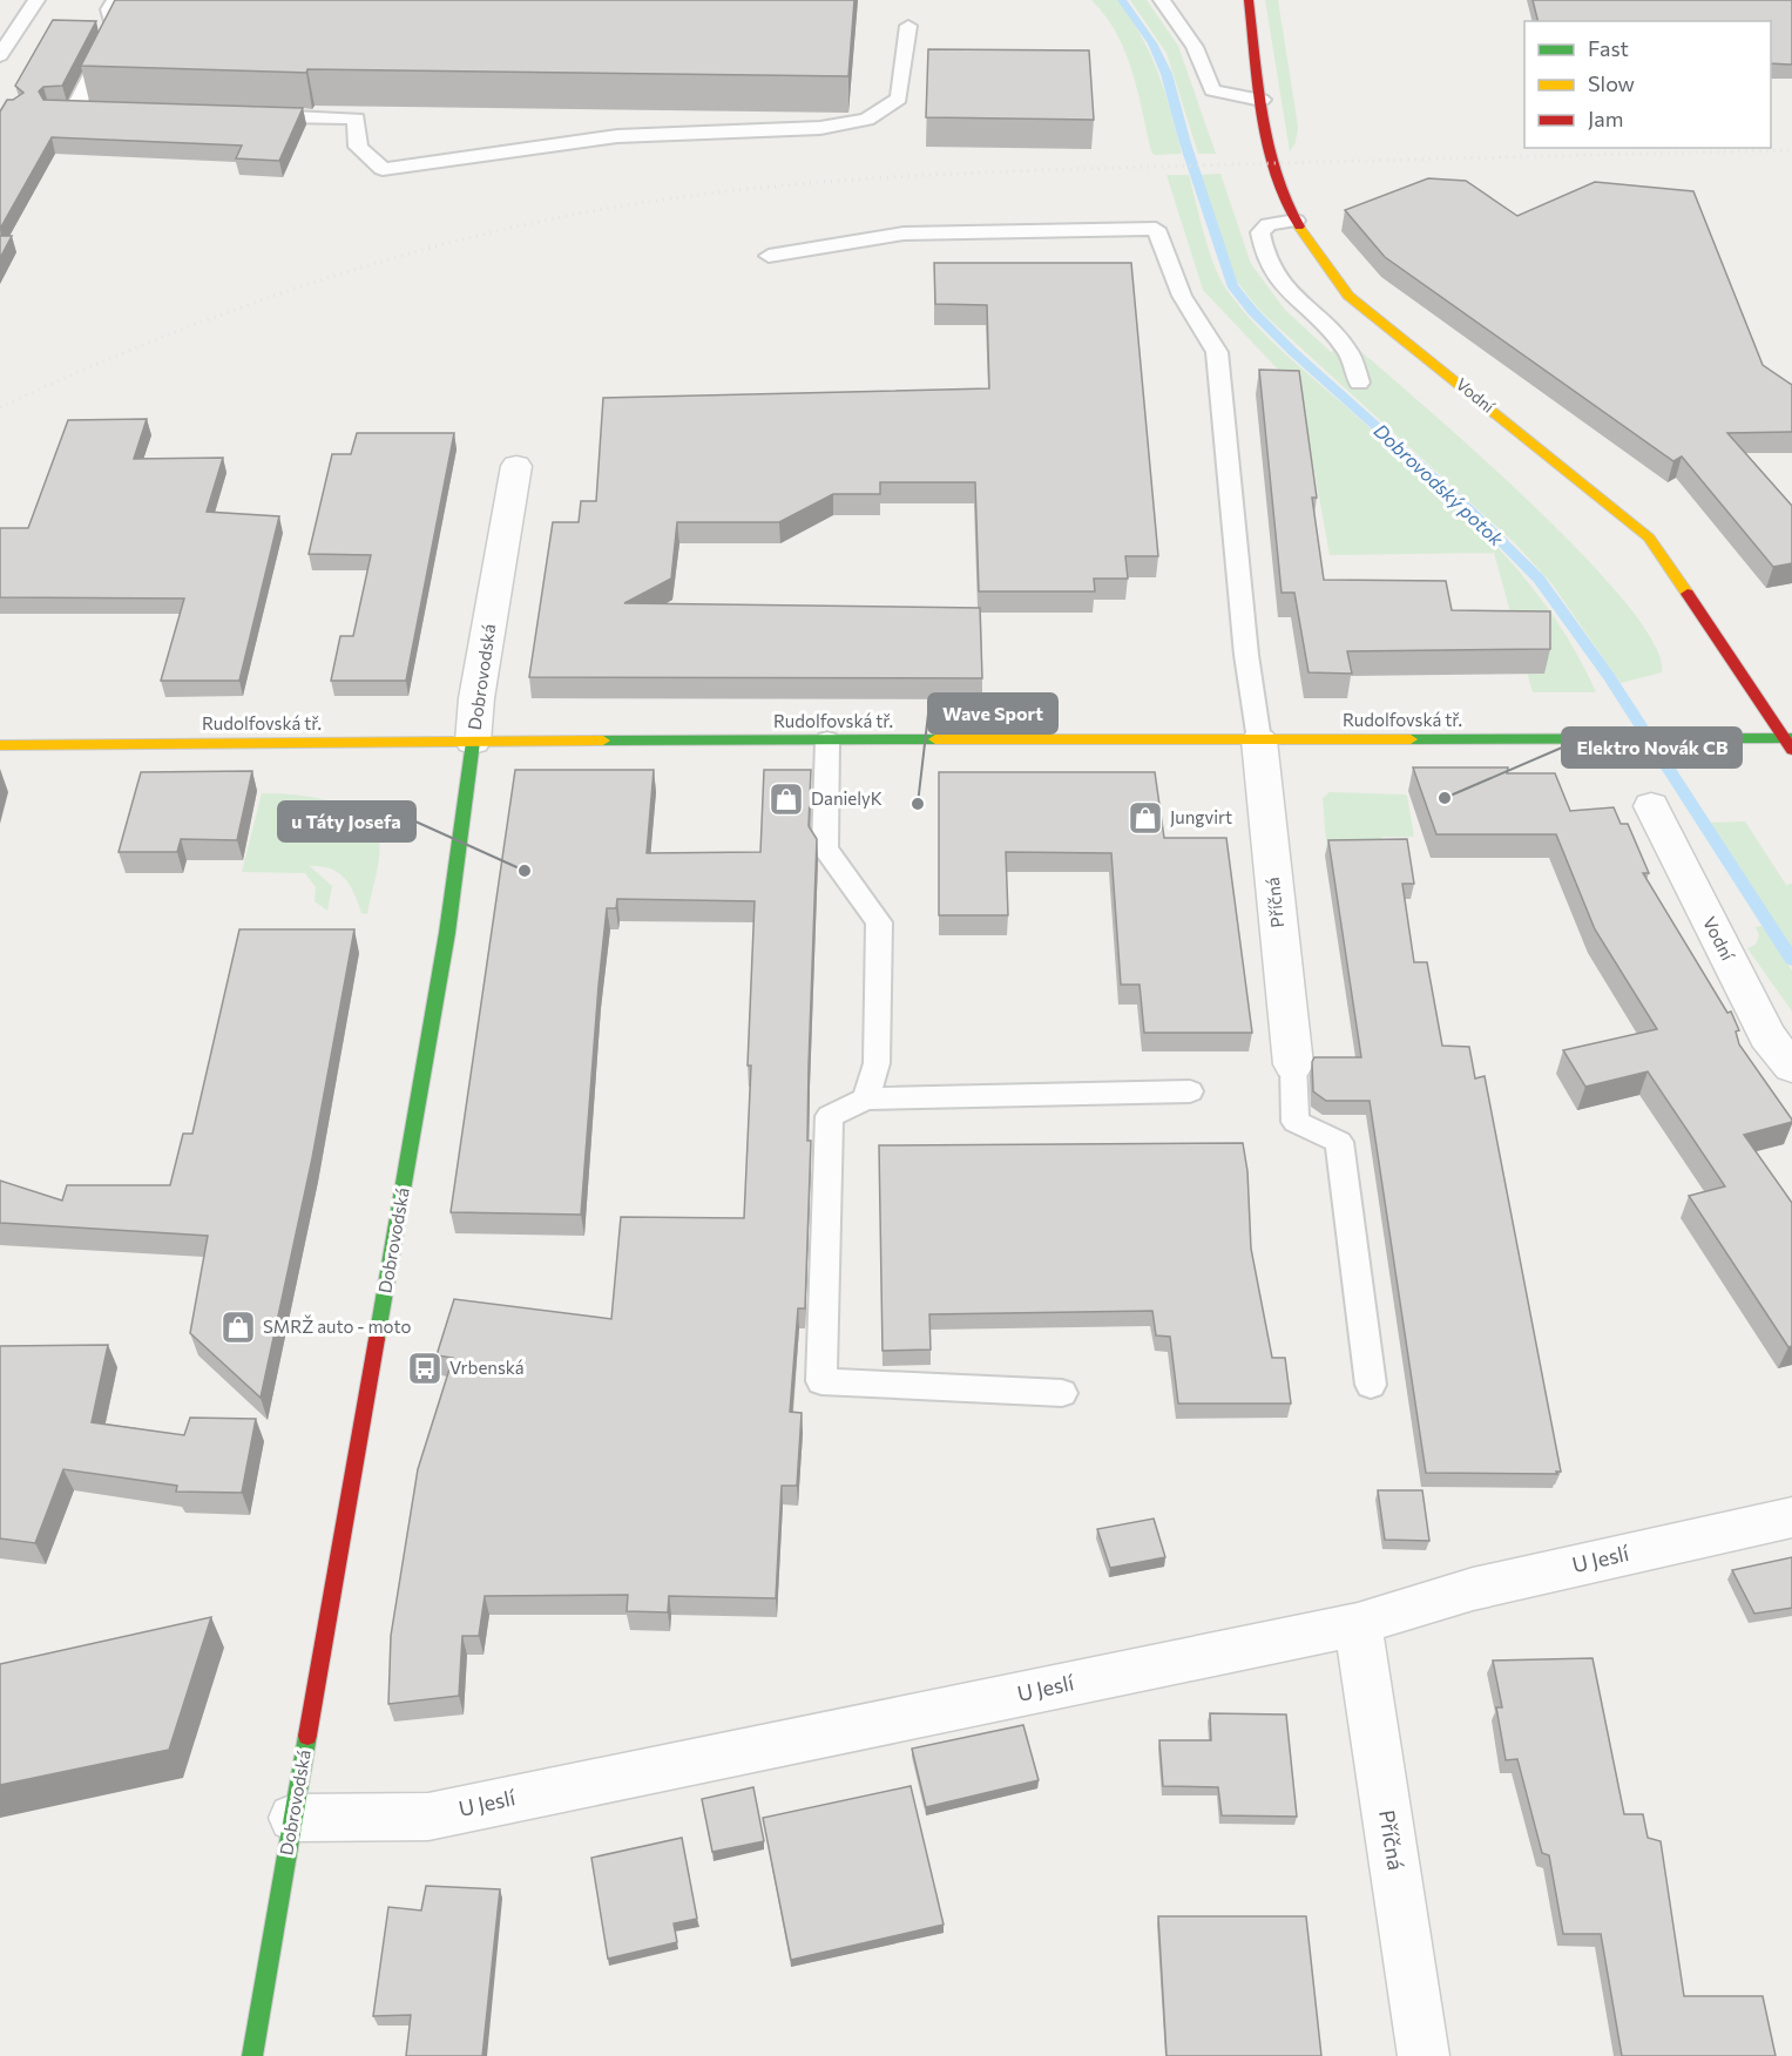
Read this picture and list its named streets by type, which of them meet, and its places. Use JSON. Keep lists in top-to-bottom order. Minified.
{"streets":{"main road":["Vodní","Dobrovodská","Rudolfovská tř."],"street":["Příčná","U Jeslí"]},"crossings":[["Vodní","Rudolfovská tř."],["Dobrovodská","Rudolfovská tř."],["Dobrovodská","U Jeslí"],["Rudolfovská tř.","Příčná"],["Příčná","U Jeslí"]],"water":["Dobrovodský potok"],"places":{"other":["Elektro Novák CB","Wave Sport","u Táty Josefa"],"shop":["DanielyK","Jungvirt","SMRŽ auto - moto"],"bus stop":["Vrbenská"]},"legend":["Fast","Slow","Jam"]}
